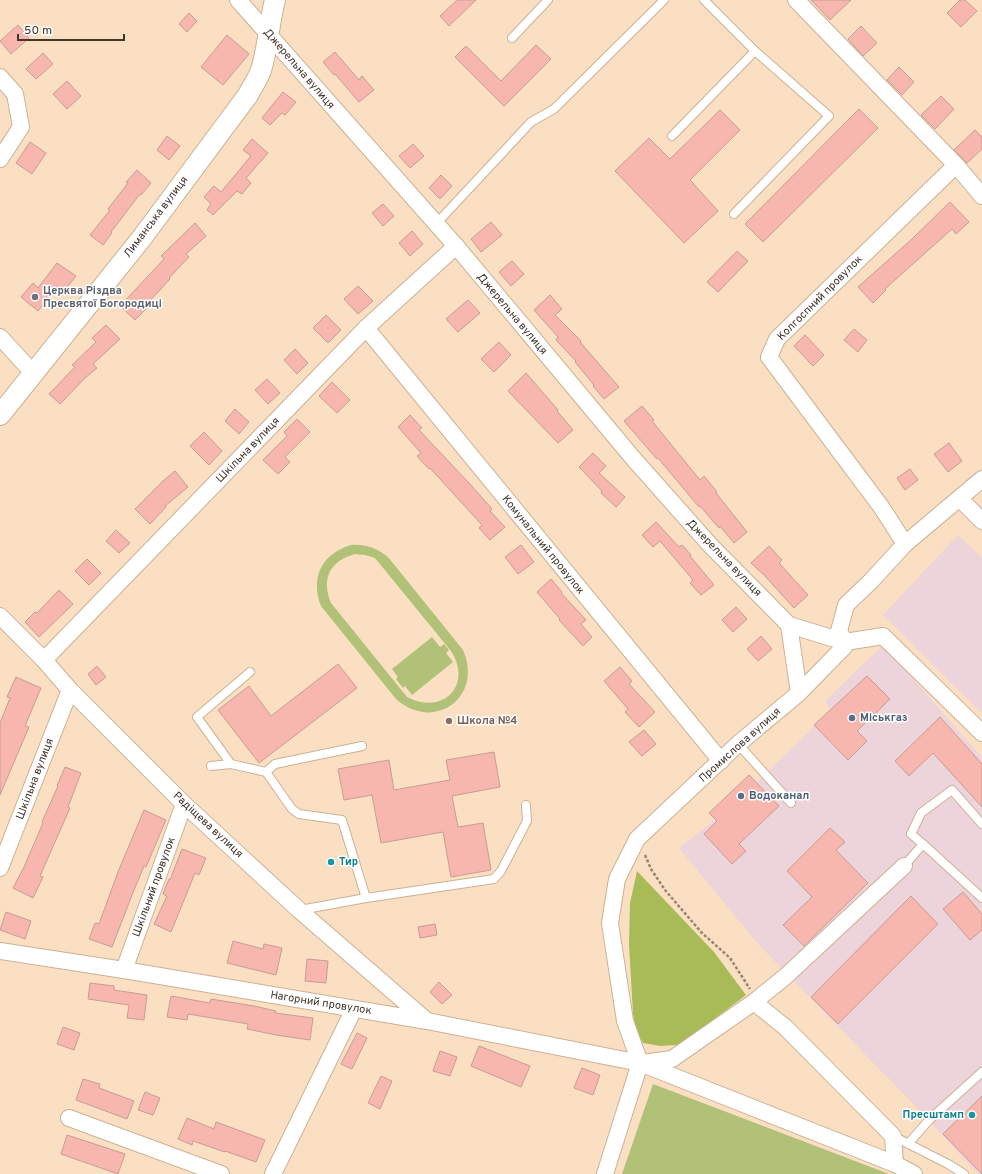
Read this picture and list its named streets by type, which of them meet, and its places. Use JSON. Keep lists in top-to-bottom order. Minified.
{"streets":{"street":["Джерельна вулиця","Лиманська вулиця","Колгоспний провулок","Шкільна вулиця","Комунальний провулок","Промислова вулиця","Радіщева вулиця","Шкільний провулок","Нагорний провулок"]},"crossings":[["Джерельна вулиця","Лиманська вулиця"],["Джерельна вулиця","Шкільна вулиця"],["Шкільна вулиця","Комунальний провулок"],["Шкільна вулиця","Радіщева вулиця"],["Комунальний провулок","Промислова вулиця"],["Промислова вулиця","Нагорний провулок"],["Радіщева вулиця","Шкільний провулок"],["Радіщева вулиця","Нагорний провулок"],["Шкільний провулок","Нагорний провулок"]],"places":["Церква Різдва Пресвятої Богородиці","Міськгаз","Школа №4","Водоканал","Тир","Пресштамп"],"scale_bar":"50 m"}
